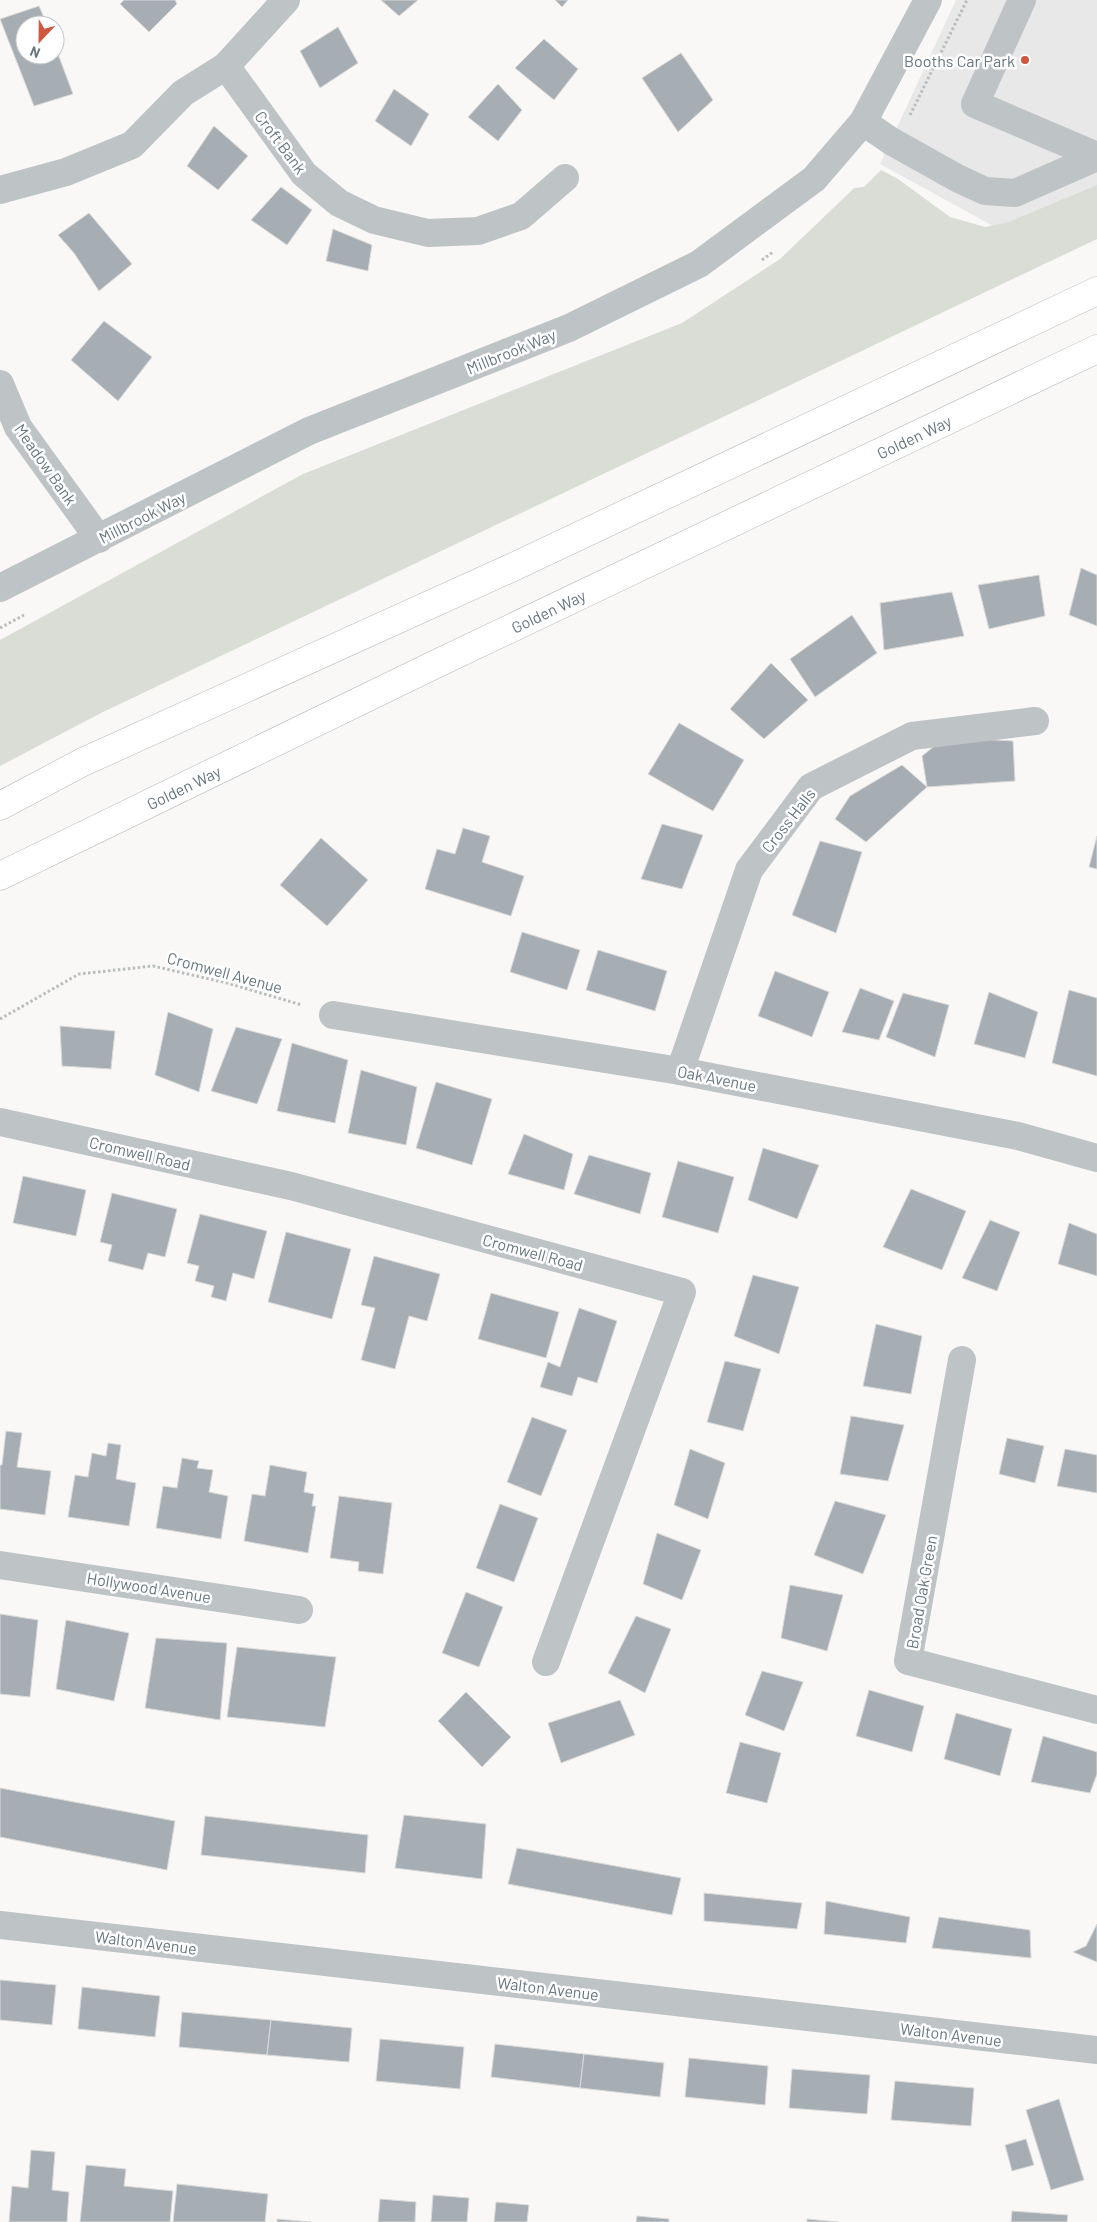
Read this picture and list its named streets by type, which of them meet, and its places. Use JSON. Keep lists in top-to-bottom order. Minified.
{"streets":{"highway":["Golden Way"],"street":["Croft Bank","Millbrook Way","Meadow Bank","Cross Halls","Oak Avenue","Cromwell Road","Hollywood Avenue","Broad Oak Green","Walton Avenue"],"path":["Cromwell Avenue"]},"crossings":[["Millbrook Way","Meadow Bank"],["Cross Halls","Oak Avenue"],["Cromwell Avenue","Oak Avenue"]],"places":["Booths Car Park"],"north":"bottom"}
